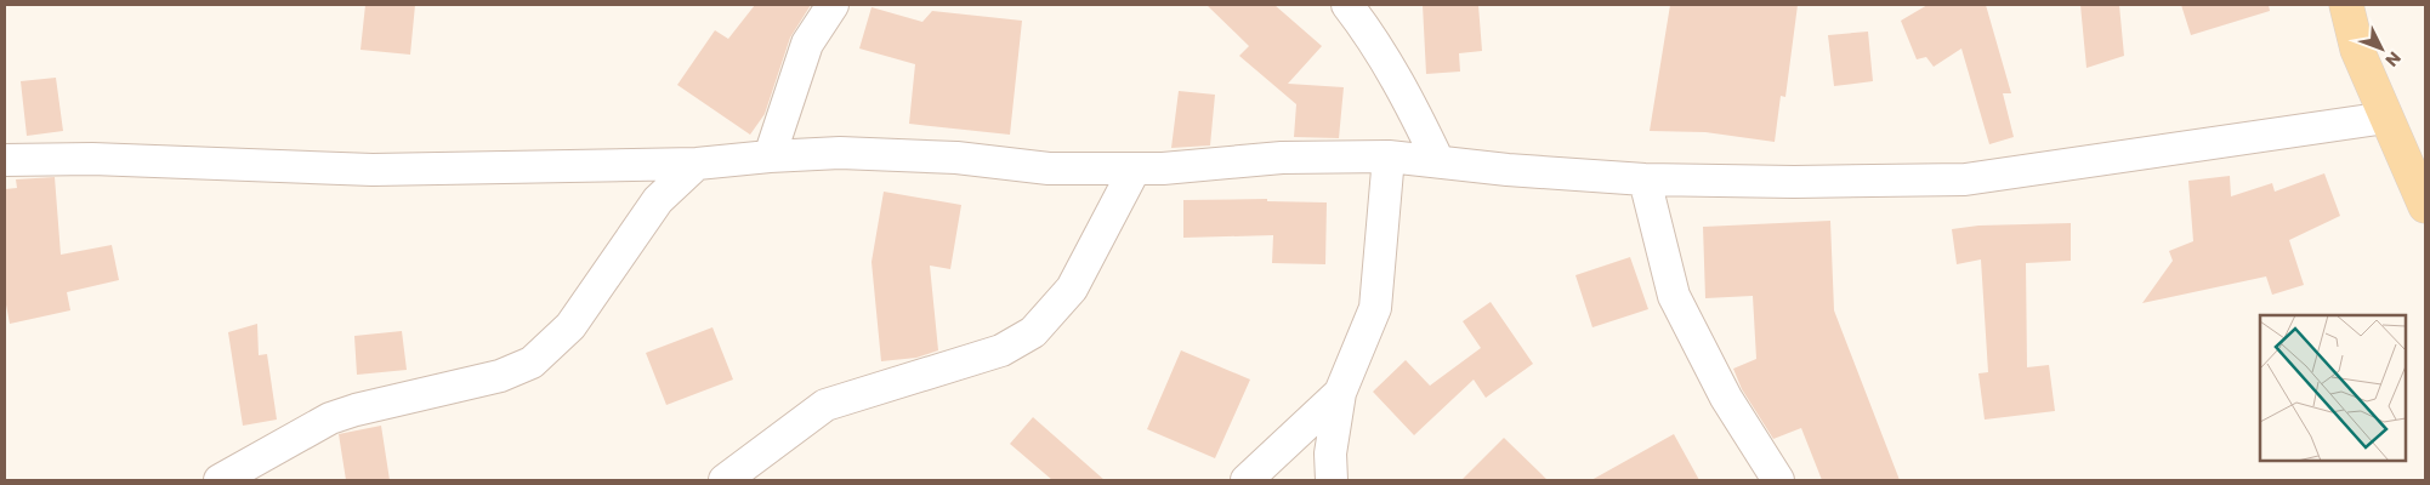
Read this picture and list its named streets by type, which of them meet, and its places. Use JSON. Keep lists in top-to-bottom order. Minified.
{"north":"bottom right"}
